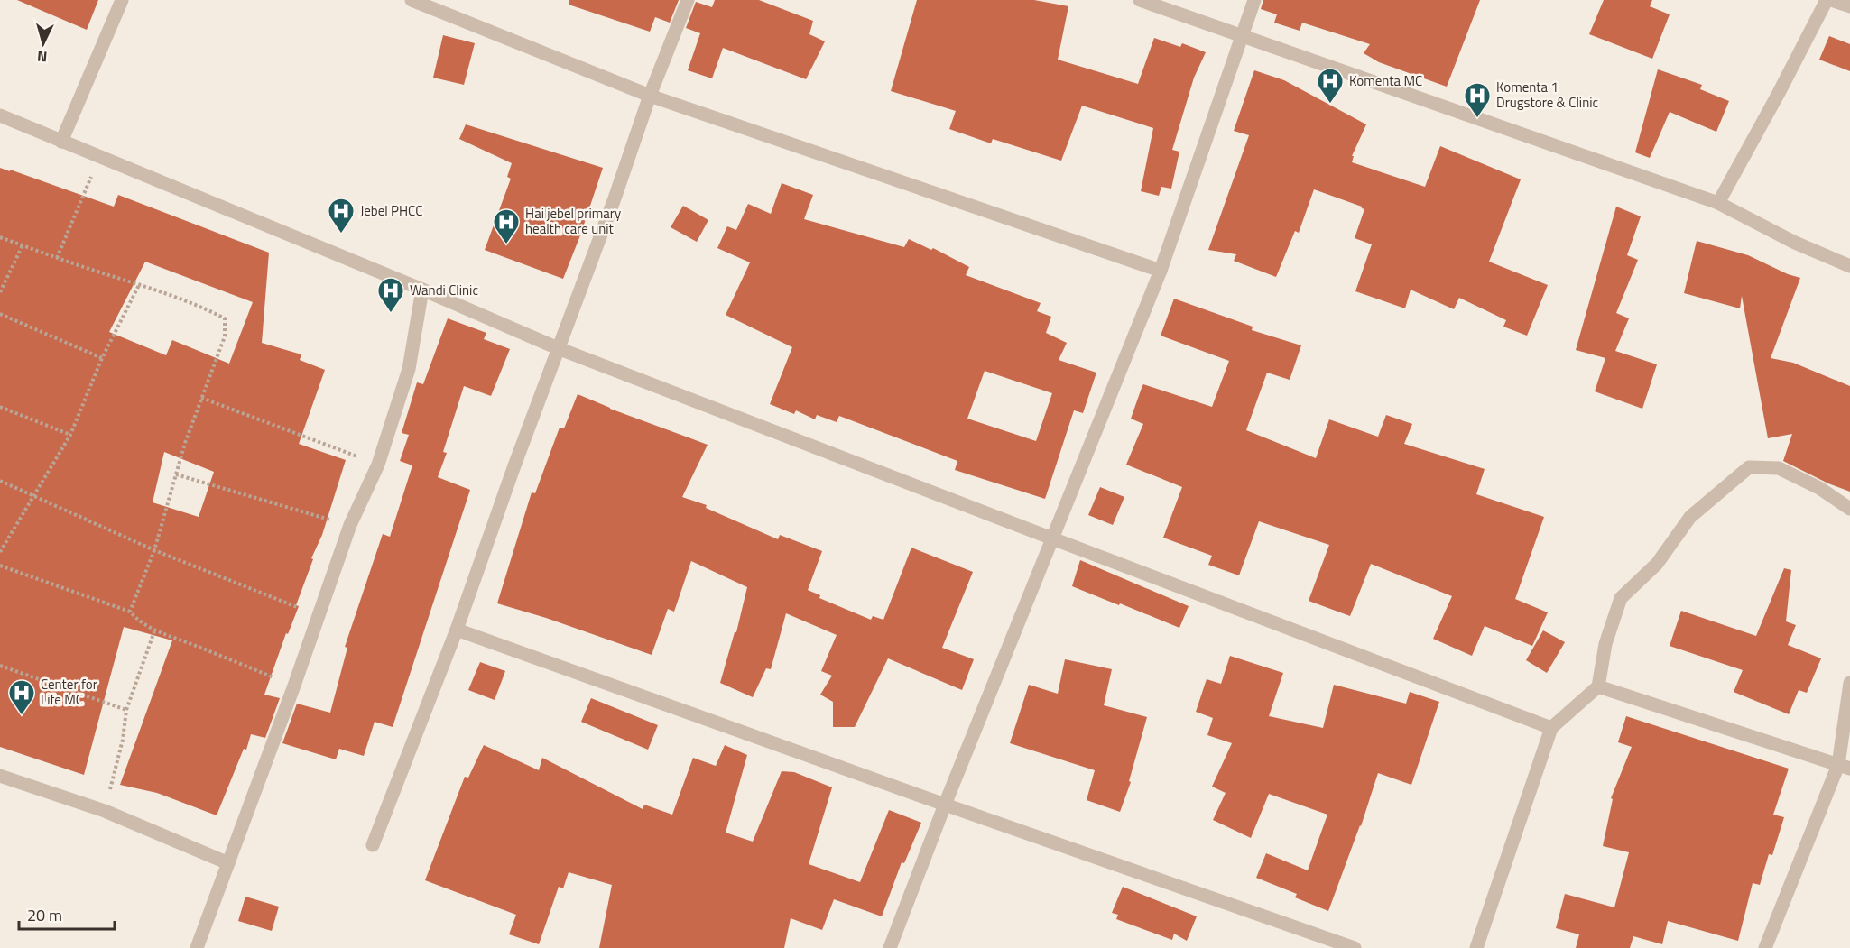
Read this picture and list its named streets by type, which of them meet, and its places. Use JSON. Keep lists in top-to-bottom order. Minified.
{"places":{"hospital":["Komenta MC","Komenta 1 Drugstore & Clinic","Jebel PHCC","Hai jebel primary health care unit","Wandi Clinic","Center for Life MC"]},"scale_bar":"20 m","north":"bottom"}
